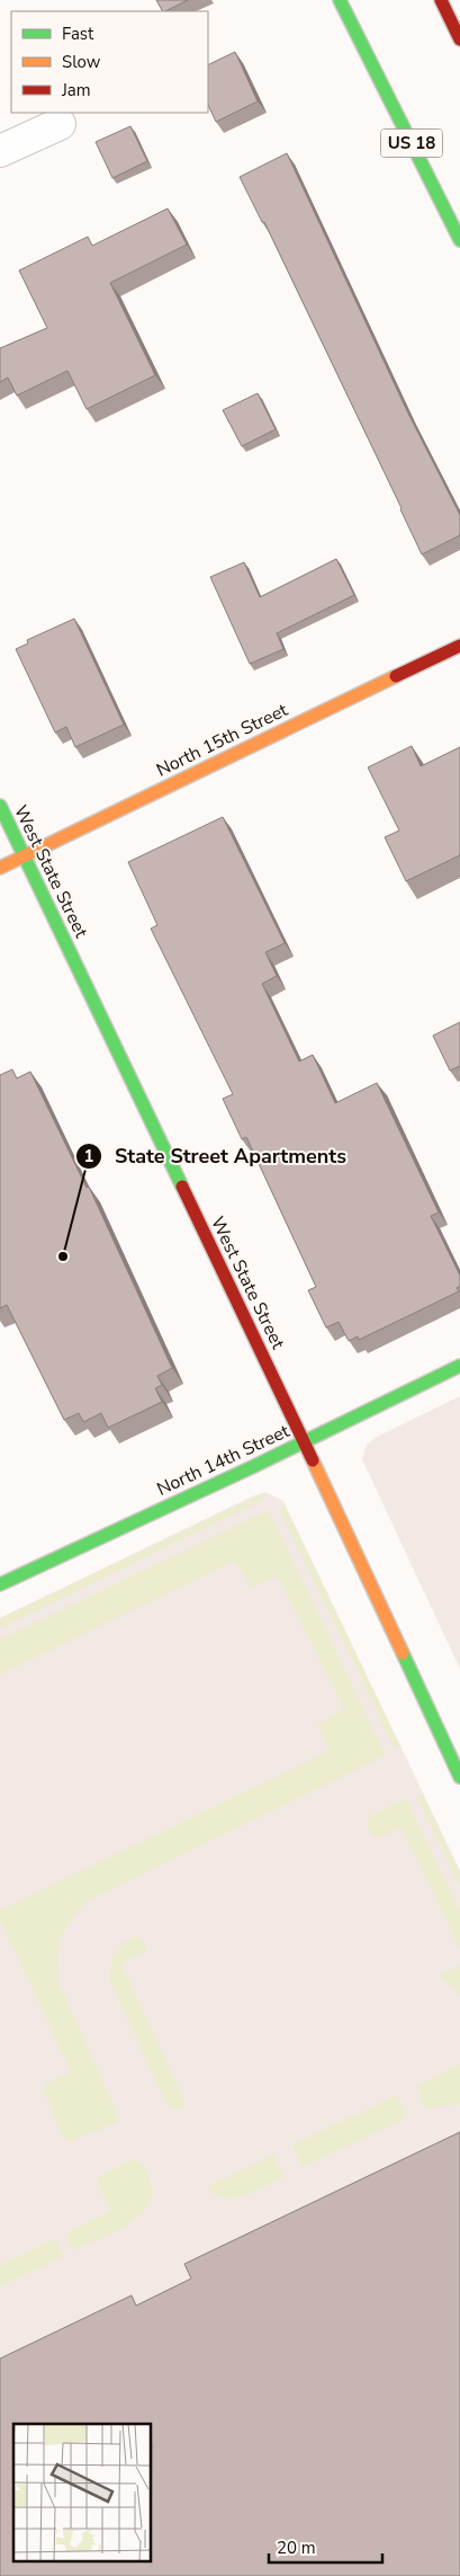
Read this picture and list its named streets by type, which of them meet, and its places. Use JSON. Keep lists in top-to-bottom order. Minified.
{"streets":{"street":["US 18","North 15th Street","West State Street","North 14th Street"]},"crossings":[["North 15th Street","West State Street"],["West State Street","North 14th Street"]],"places":["State Street Apartments"],"legend":["Fast","Slow","Jam"],"scale_bar":"20 m"}
